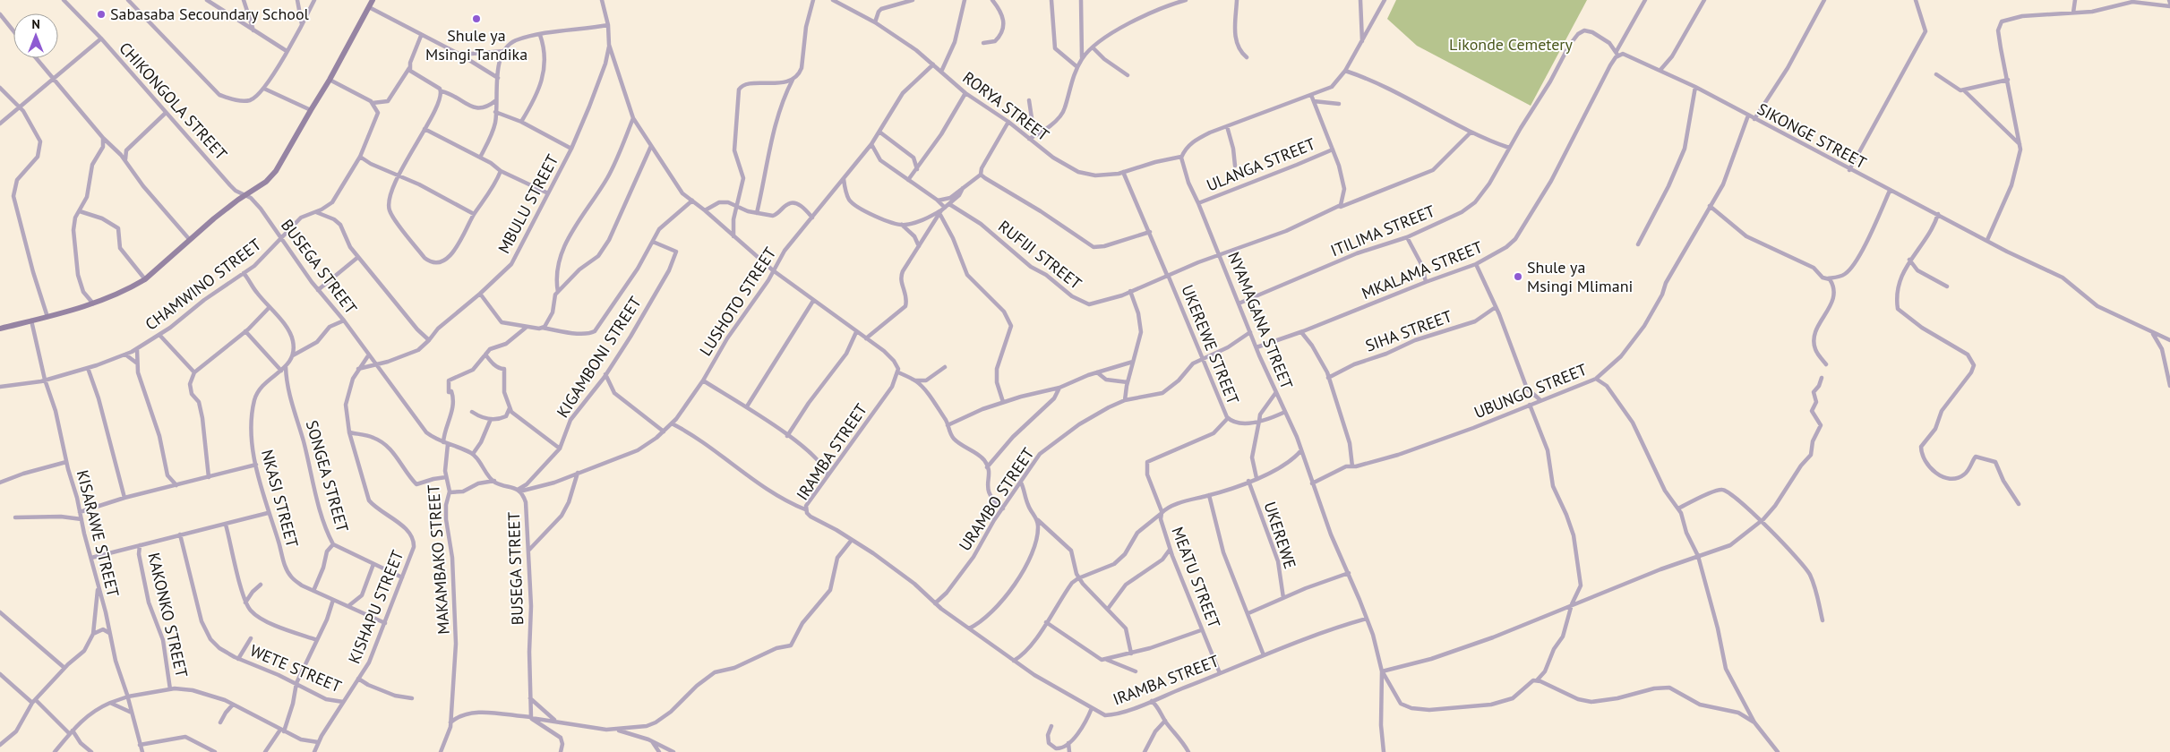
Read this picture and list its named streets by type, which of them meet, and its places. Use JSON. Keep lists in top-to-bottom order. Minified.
{"streets":{"street":["CHIKONGOLA STREET","RORYA STREET","SIKONGE STREET","ULANGA STREET","MBULU STREET","ITILIMA STREET","RUFIJI STREET","BUSEGA STREET","MKALAMA STREET","CHAMWINO STREET","LUSHOTO STREET","NYAMAGANA STREET","SIHA STREET","UKEREWE STREET","KIGAMBONI STREET","UBUNGO STREET","IRAMBA STREET","SONGEA STREET","NKASI STREET","URAMBO STREET","KISARAWE STREET","UKEREWE","MAKAMBAKO STREET","MEATU STREET","KISHAPU STREET","KAKONKO STREET","WETE STREET"]},"crossings":[["CHIKONGOLA STREET","BUSEGA STREET"],["RORYA STREET","LUSHOTO STREET"],["RORYA STREET","NYAMAGANA STREET"],["RORYA STREET","UKEREWE STREET"],["SIKONGE STREET","ITILIMA STREET"],["SIKONGE STREET","MKALAMA STREET"],["SIKONGE STREET","UBUNGO STREET"],["ULANGA STREET","NYAMAGANA STREET"],["MBULU STREET","BUSEGA STREET"],["MBULU STREET","KISHAPU STREET"],["ITILIMA STREET","MKALAMA STREET"],["ITILIMA STREET","NYAMAGANA STREET"],["RUFIJI STREET","NYAMAGANA STREET"],["RUFIJI STREET","UKEREWE STREET"],["BUSEGA STREET","CHAMWINO STREET"],["BUSEGA STREET","LUSHOTO STREET"],["BUSEGA STREET","KIGAMBONI STREET"],["BUSEGA STREET","MAKAMBAKO STREET"],["BUSEGA STREET","KISHAPU STREET"],["MKALAMA STREET","NYAMAGANA STREET"],["CHAMWINO STREET","KISARAWE STREET"],["LUSHOTO STREET","KIGAMBONI STREET"],["NYAMAGANA STREET","UKEREWE STREET"],["NYAMAGANA STREET","UBUNGO STREET"],["NYAMAGANA STREET","IRAMBA STREET"],["NYAMAGANA STREET","URAMBO STREET"],["NYAMAGANA STREET","MEATU STREET"],["UKEREWE STREET","URAMBO STREET"],["IRAMBA STREET","URAMBO STREET"],["IRAMBA STREET","MEATU STREET"],["SONGEA STREET","NKASI STREET"],["SONGEA STREET","KISHAPU STREET"],["NKASI STREET","KISHAPU STREET"],["UKEREWE","MEATU STREET"],["KISHAPU STREET","WETE STREET"]],"parks":["Likonde Cemetery"],"places":["Sabasaba Secoundary School","Shule ya Msingi Tandika","Shule ya Msingi Mlimani"],"north":"top"}
